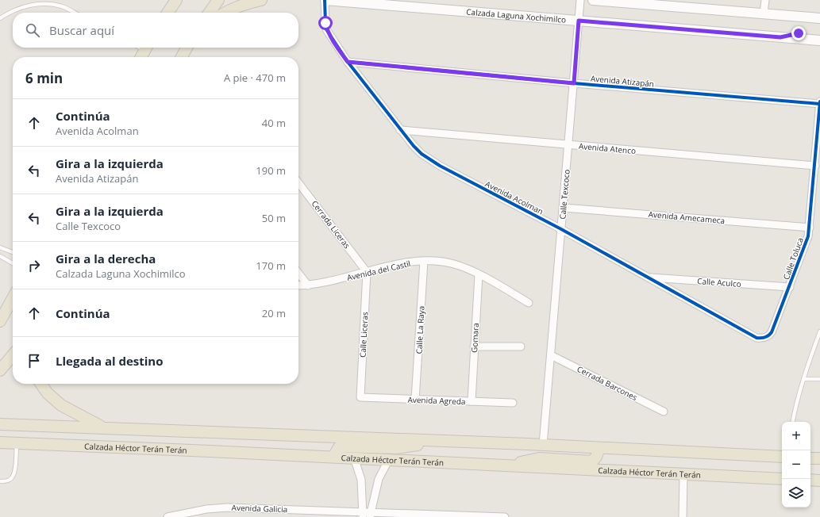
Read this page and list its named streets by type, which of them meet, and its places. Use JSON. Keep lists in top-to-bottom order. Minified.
{"streets":{"main road":["Calzada Laguna Xochimilco","Calzada Héctor Terán Terán"],"street":["Avenida Atizapán","Avenida Atenco","Calle Texcoco","Avenida Acolman","Avenida Amecameca","Cerrada Liceras","Calle Toluca","Avenida del Castil","Calle Aculco","Calle La Raya","Calle Liceras","Gomara","Cerrada Barcones","Avenida Agreda","Avenida Galicia"]},"crossings":[["Calzada Laguna Xochimilco","Calle Texcoco"],["Calzada Laguna Xochimilco","Avenida Acolman"],["Avenida Atizapán","Calle Texcoco"],["Avenida Atizapán","Avenida Acolman"],["Avenida Atizapán","Calle Toluca"],["Avenida Atenco","Calle Texcoco"],["Avenida Atenco","Avenida Acolman"],["Avenida Atenco","Calle Toluca"],["Calle Texcoco","Avenida Acolman"],["Calle Texcoco","Avenida Amecameca"],["Calle Texcoco","Cerrada Barcones"],["Avenida Acolman","Calle Toluca"],["Avenida Acolman","Calle Aculco"],["Avenida Amecameca","Calle Toluca"],["Cerrada Liceras","Avenida del Castil"],["Cerrada Liceras","Calle Liceras"],["Calle Toluca","Calle Aculco"],["Avenida del Castil","Calle La Raya"],["Avenida del Castil","Calle Liceras"],["Avenida del Castil","Gomara"],["Calle La Raya","Avenida Agreda"],["Calle Liceras","Avenida Agreda"],["Gomara","Avenida Agreda"]],"page":{"search":"Buscar aquí","heading":["6 min","A pie · 470 m"],"list":[["Continúa","Avenida Acolman","40 m"],["Gira a la izquierda","Avenida Atizapán","190 m"],["Gira a la izquierda","Calle Texcoco","50 m"],["Gira a la derecha","Calzada Laguna Xochimilco","170 m"],["Continúa","20 m"],"Llegada al destino"],"map_buttons":["+","−"]}}
